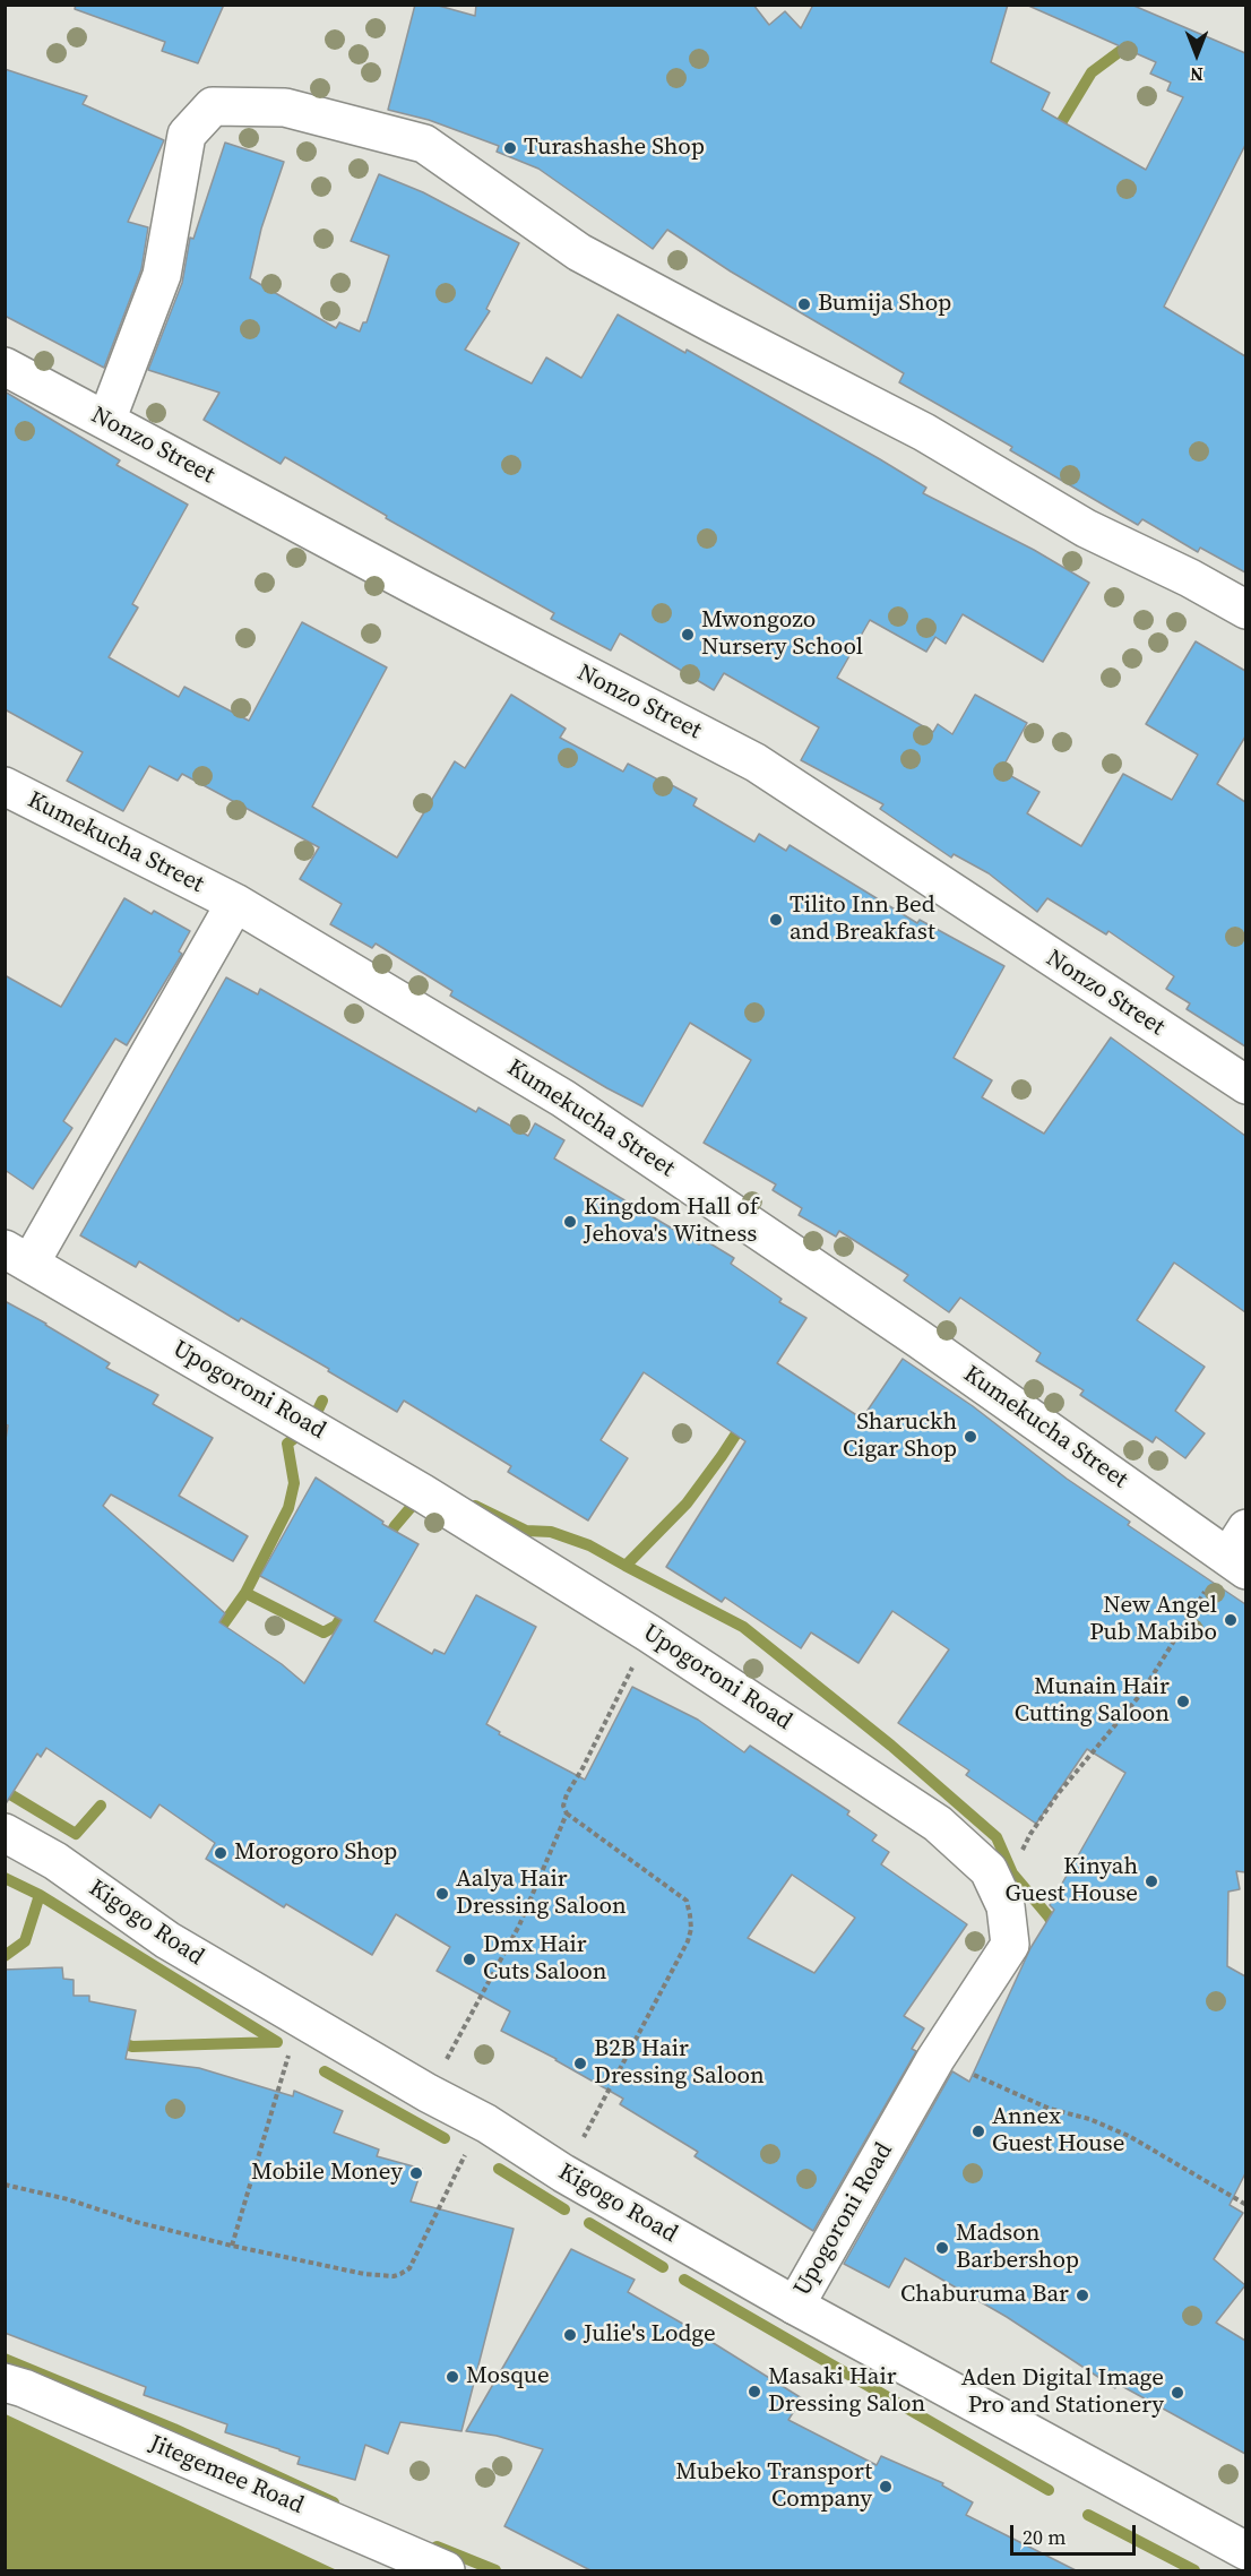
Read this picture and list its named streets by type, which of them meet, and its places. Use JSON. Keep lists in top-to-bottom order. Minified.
{"streets":{"street":["Nonzo Street","Kumekucha Street","Upogoroni Road","Kigogo Road","Jitegemee Road"]},"crossings":[["Upogoroni Road","Kigogo Road"]],"places":["Turashashe Shop","Bumija Shop","Mwongozo Nursery School","Tilito Inn Bed and Breakfast","Kingdom Hall of Jehova's Witness","Sharuckh Cigar Shop","New Angel Pub Mabibo","Munain Hair Cutting Saloon","Morogoro Shop","Kinyah Guest House","Aalya Hair Dressing Saloon","Dmx Hair Cuts Saloon","B2B Hair Dressing Saloon","Annex Guest House","Mobile Money","Madson Barbershop","Chaburuma Bar","Julie's Lodge","Mosque","Masaki Hair Dressing Salon","Aden Digital Image Pro and Stationery","Mubeko Transport Company"],"scale_bar":"20 m","north":"bottom"}
